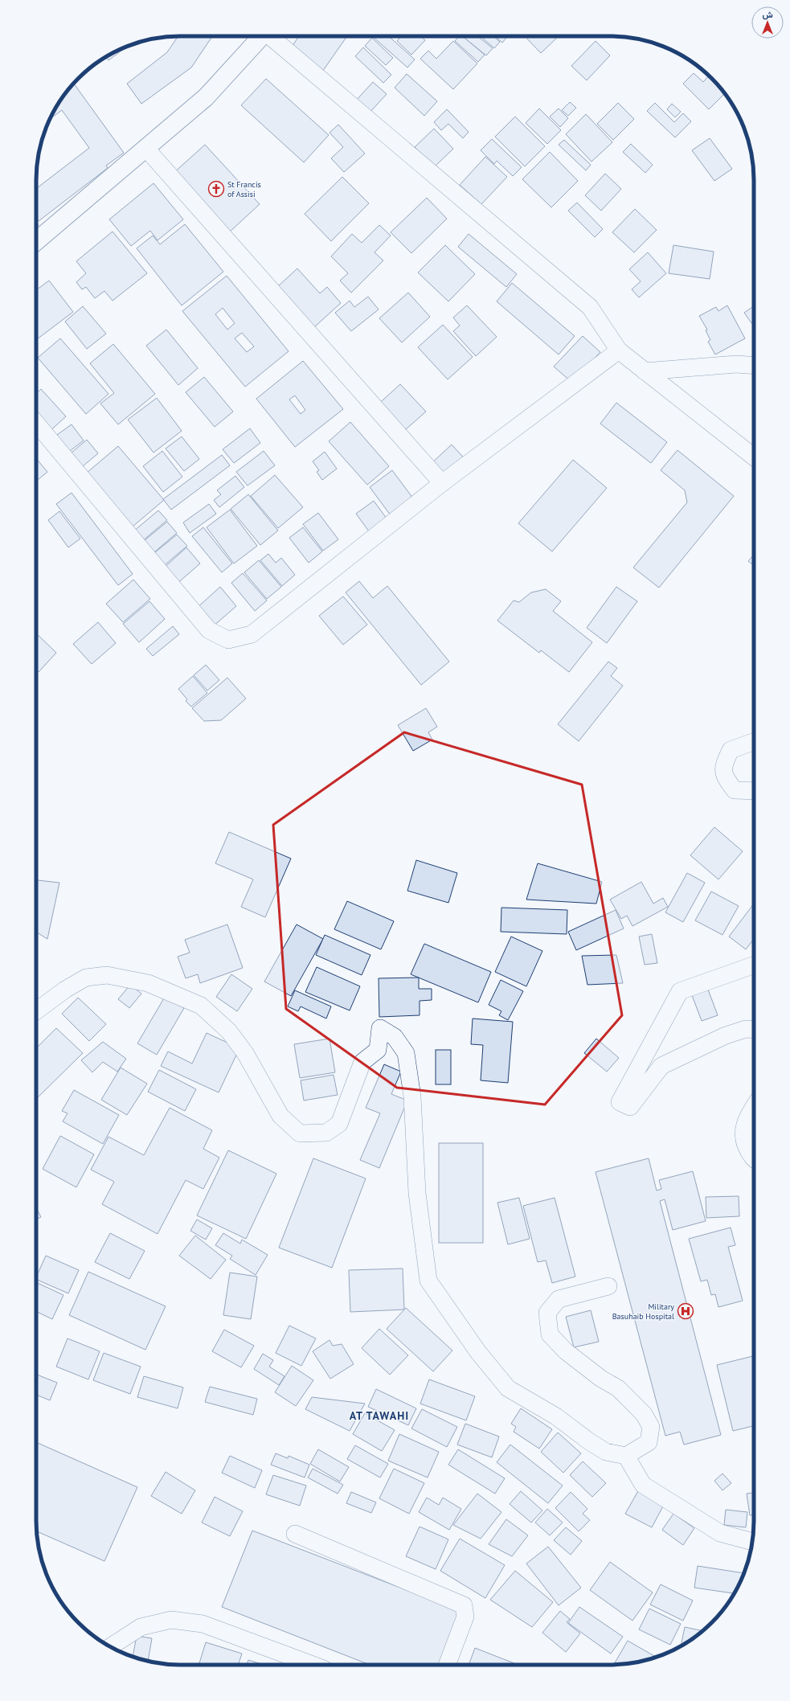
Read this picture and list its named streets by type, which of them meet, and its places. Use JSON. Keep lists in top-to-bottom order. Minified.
{"districts":["AT TAWAHI"],"places":{"church":["St Francis of Assisi"],"hospital":["Military Basuhaib Hospital"]},"north":"top"}
